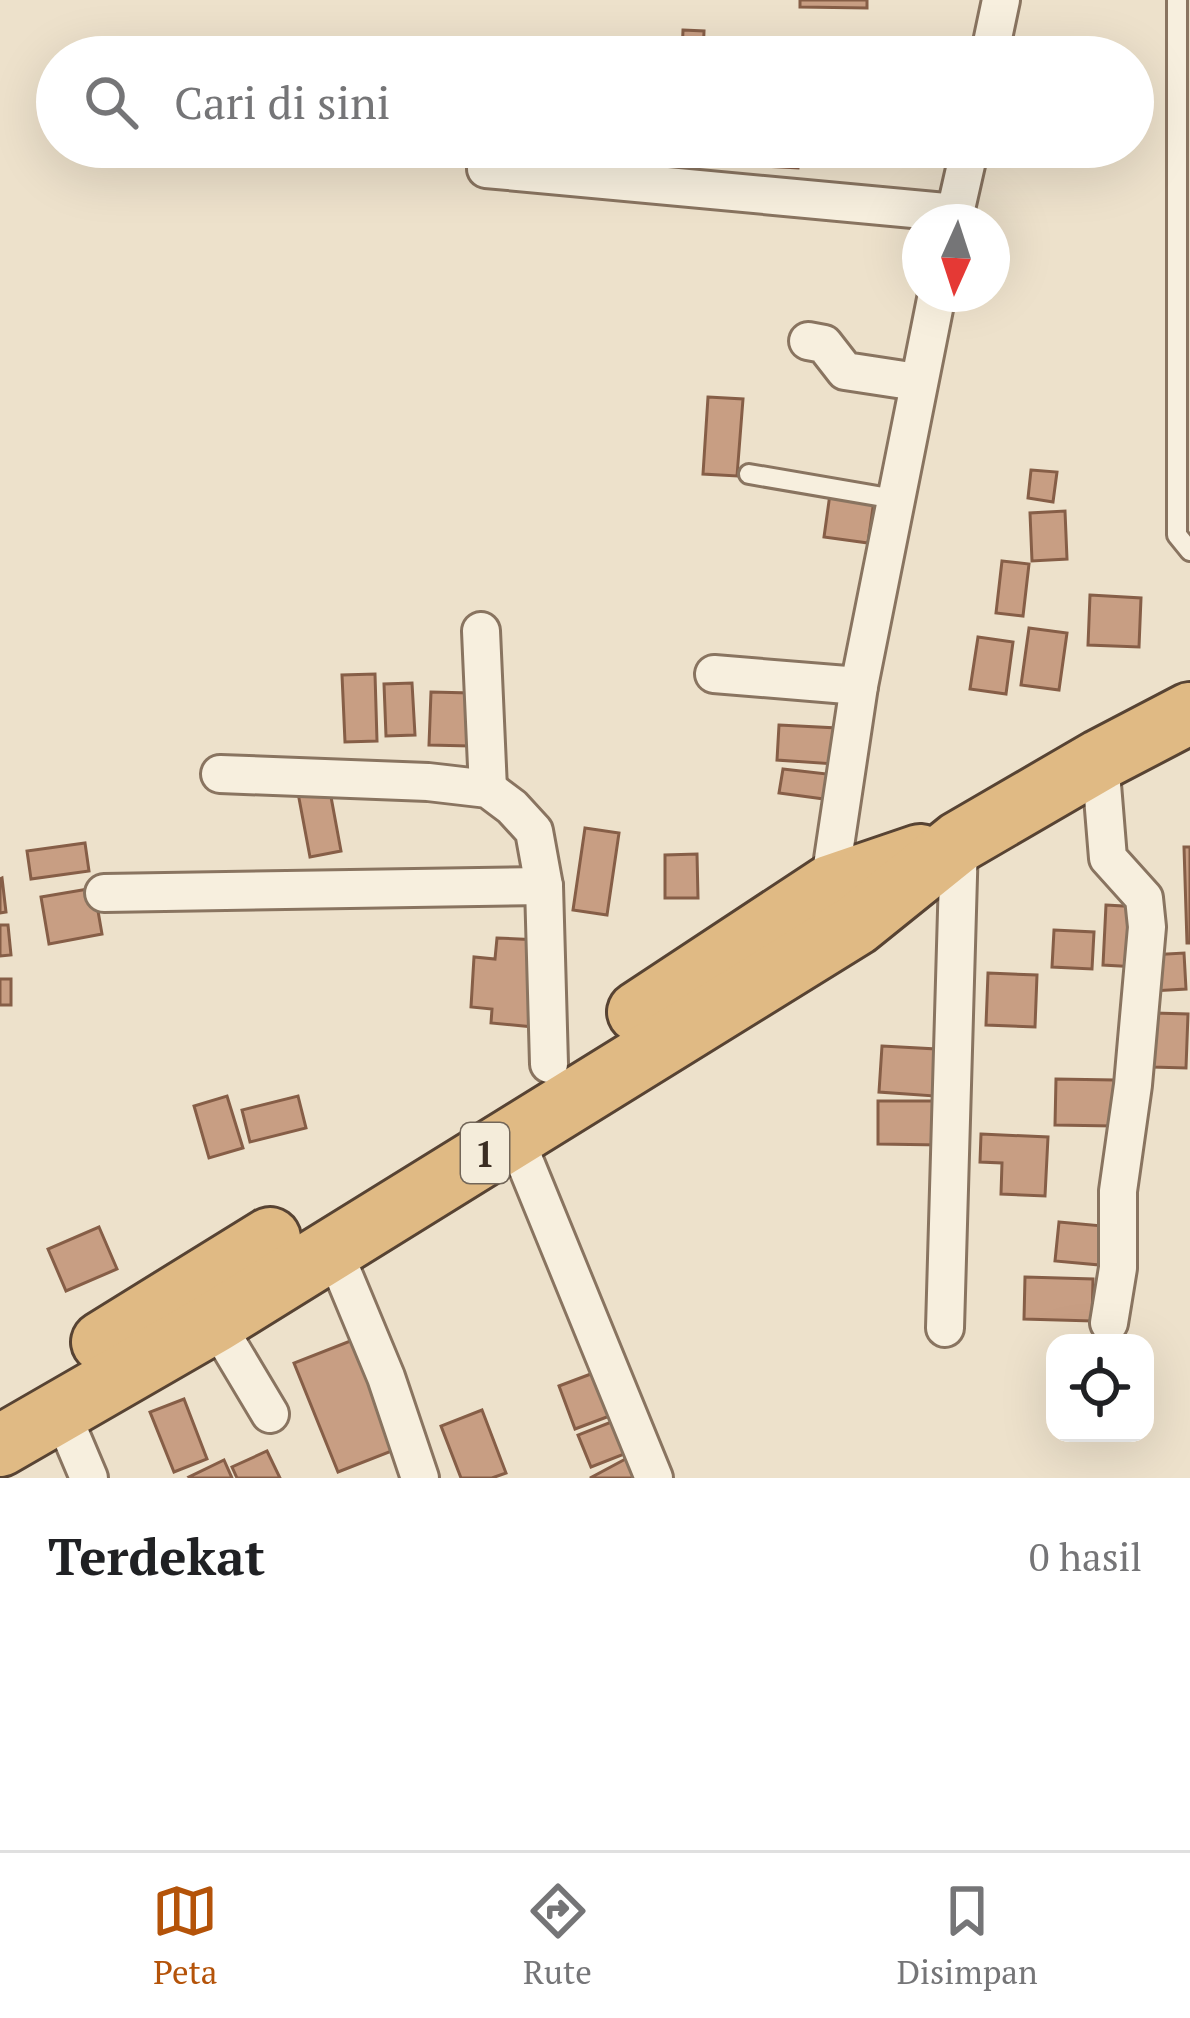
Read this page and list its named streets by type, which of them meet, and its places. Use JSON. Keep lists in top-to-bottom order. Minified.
{"streets":{"highway":["1"]},"north":"bottom","page":{"search":"Cari di sini","heading":["Terdekat","0 hasil"],"nav":["Peta","Rute","Disimpan"]}}
